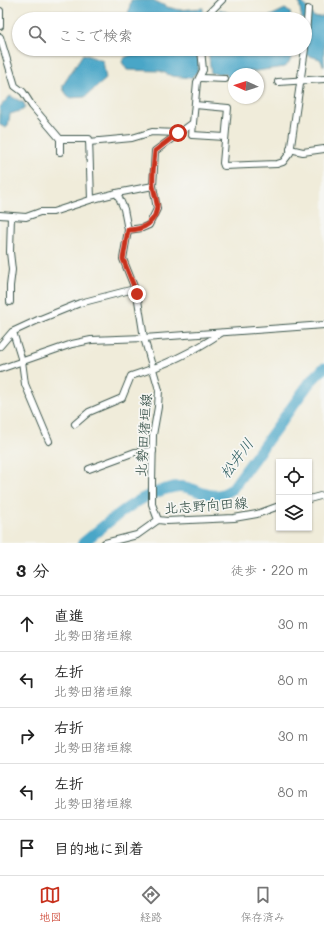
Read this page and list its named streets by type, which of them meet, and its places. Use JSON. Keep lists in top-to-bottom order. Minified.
{"streets":{"street":["北勢田猪垣線","北志野向田線"]},"crossings":[["北勢田猪垣線","北志野向田線"]],"water":["松井川"],"north":"left","page":{"search":"ここで検索","heading":["3 分","徒歩 · 220 m"],"list":[["直進","北勢田猪垣線","30 m"],["左折","北勢田猪垣線","80 m"],["右折","北勢田猪垣線","30 m"],["左折","北勢田猪垣線","80 m"],"目的地に到着"],"nav":["地図","経路","保存済み"]}}
